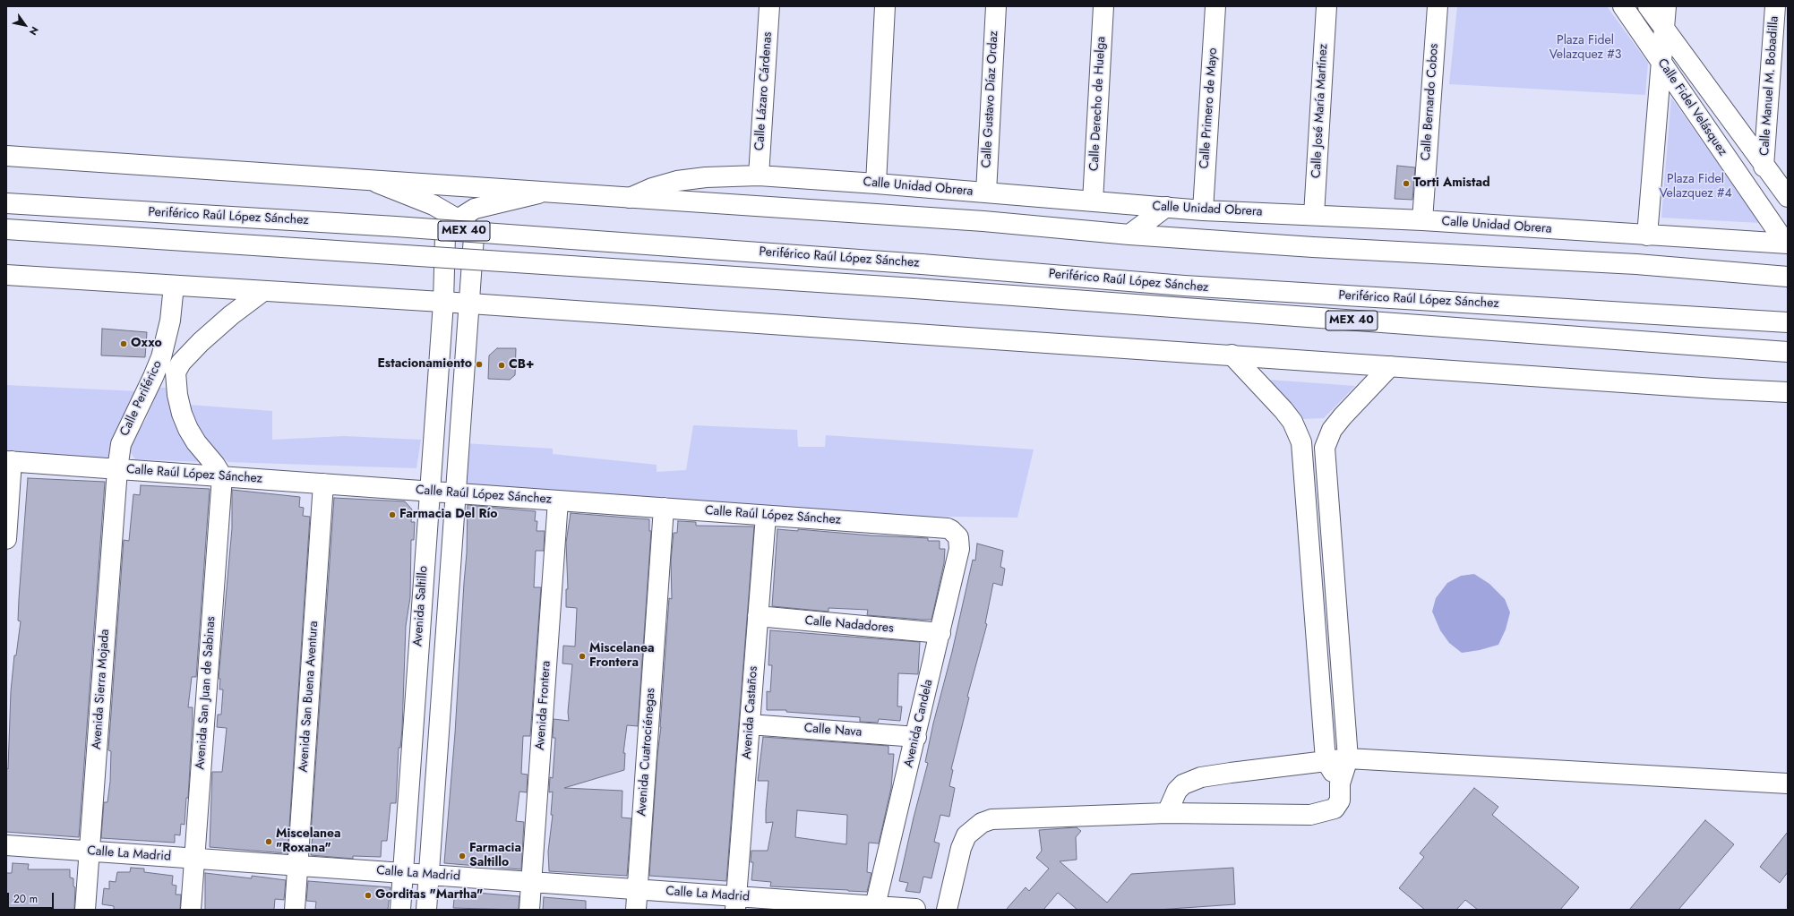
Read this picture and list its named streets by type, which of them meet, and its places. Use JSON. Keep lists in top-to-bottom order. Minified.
{"streets":{"main road":["Calle Manuel M. Bobadilla","Calle Lázaro Cárdenas","Calle Gustavo Díaz Ordaz","Calle Bernardo Cobos","Calle Derecho de Huelga","Calle Fidel Velásquez","Calle Primero de Mayo","Calle José María Martínez","Calle Unidad Obrera","Periférico Raúl López Sánchez","MEX 40","Calle Periférico","Calle Raúl López Sánchez","Avenida Saltillo","Calle Nadadores","Avenida Sierra Mojada","Avenida San Juan de Sabinas","Avenida San Buena Aventura","Avenida Frontera","Avenida Castaños","Avenida Candela","Calle Nava","Avenida Cuatrociénegas","Calle La Madrid"]},"crossings":[["Calle Manuel M. Bobadilla","Calle Fidel Velásquez"],["Calle Lázaro Cárdenas","Calle Unidad Obrera"],["Calle Gustavo Díaz Ordaz","Calle Unidad Obrera"],["Calle Bernardo Cobos","Calle Unidad Obrera"],["Calle Derecho de Huelga","Calle Unidad Obrera"],["Calle Fidel Velásquez","Calle Unidad Obrera"],["Calle Primero de Mayo","Calle Unidad Obrera"],["Calle José María Martínez","Calle Unidad Obrera"],["Calle Periférico","Calle Raúl López Sánchez"],["Calle Periférico","Avenida Sierra Mojada"],["Calle Raúl López Sánchez","Avenida Saltillo"],["Calle Raúl López Sánchez","Avenida Sierra Mojada"],["Calle Raúl López Sánchez","Avenida San Juan de Sabinas"],["Calle Raúl López Sánchez","Avenida San Buena Aventura"],["Calle Raúl López Sánchez","Avenida Frontera"],["Calle Raúl López Sánchez","Avenida Castaños"],["Calle Raúl López Sánchez","Avenida Candela"],["Calle Raúl López Sánchez","Avenida Cuatrociénegas"],["Avenida Saltillo","Calle La Madrid"],["Calle Nadadores","Avenida Castaños"],["Calle Nadadores","Avenida Candela"],["Avenida Sierra Mojada","Calle La Madrid"],["Avenida San Juan de Sabinas","Calle La Madrid"],["Avenida San Buena Aventura","Calle La Madrid"],["Avenida Frontera","Calle La Madrid"],["Avenida Castaños","Calle Nava"],["Avenida Castaños","Calle La Madrid"],["Avenida Candela","Calle Nava"],["Avenida Candela","Calle La Madrid"],["Avenida Cuatrociénegas","Calle La Madrid"]],"parks":["Plaza Fidel Velazquez #3","Plaza Fidel Velazquez #4"],"places":["Torti Amistad","Oxxo","Estacionamiento","CB+","Farmacia Del Río","Miscelanea Frontera","Miscelanea \"Roxana\"","Farmacia Saltillo","Gorditas \"Martha\""],"scale_bar":"20 m","north":"bottom right"}
